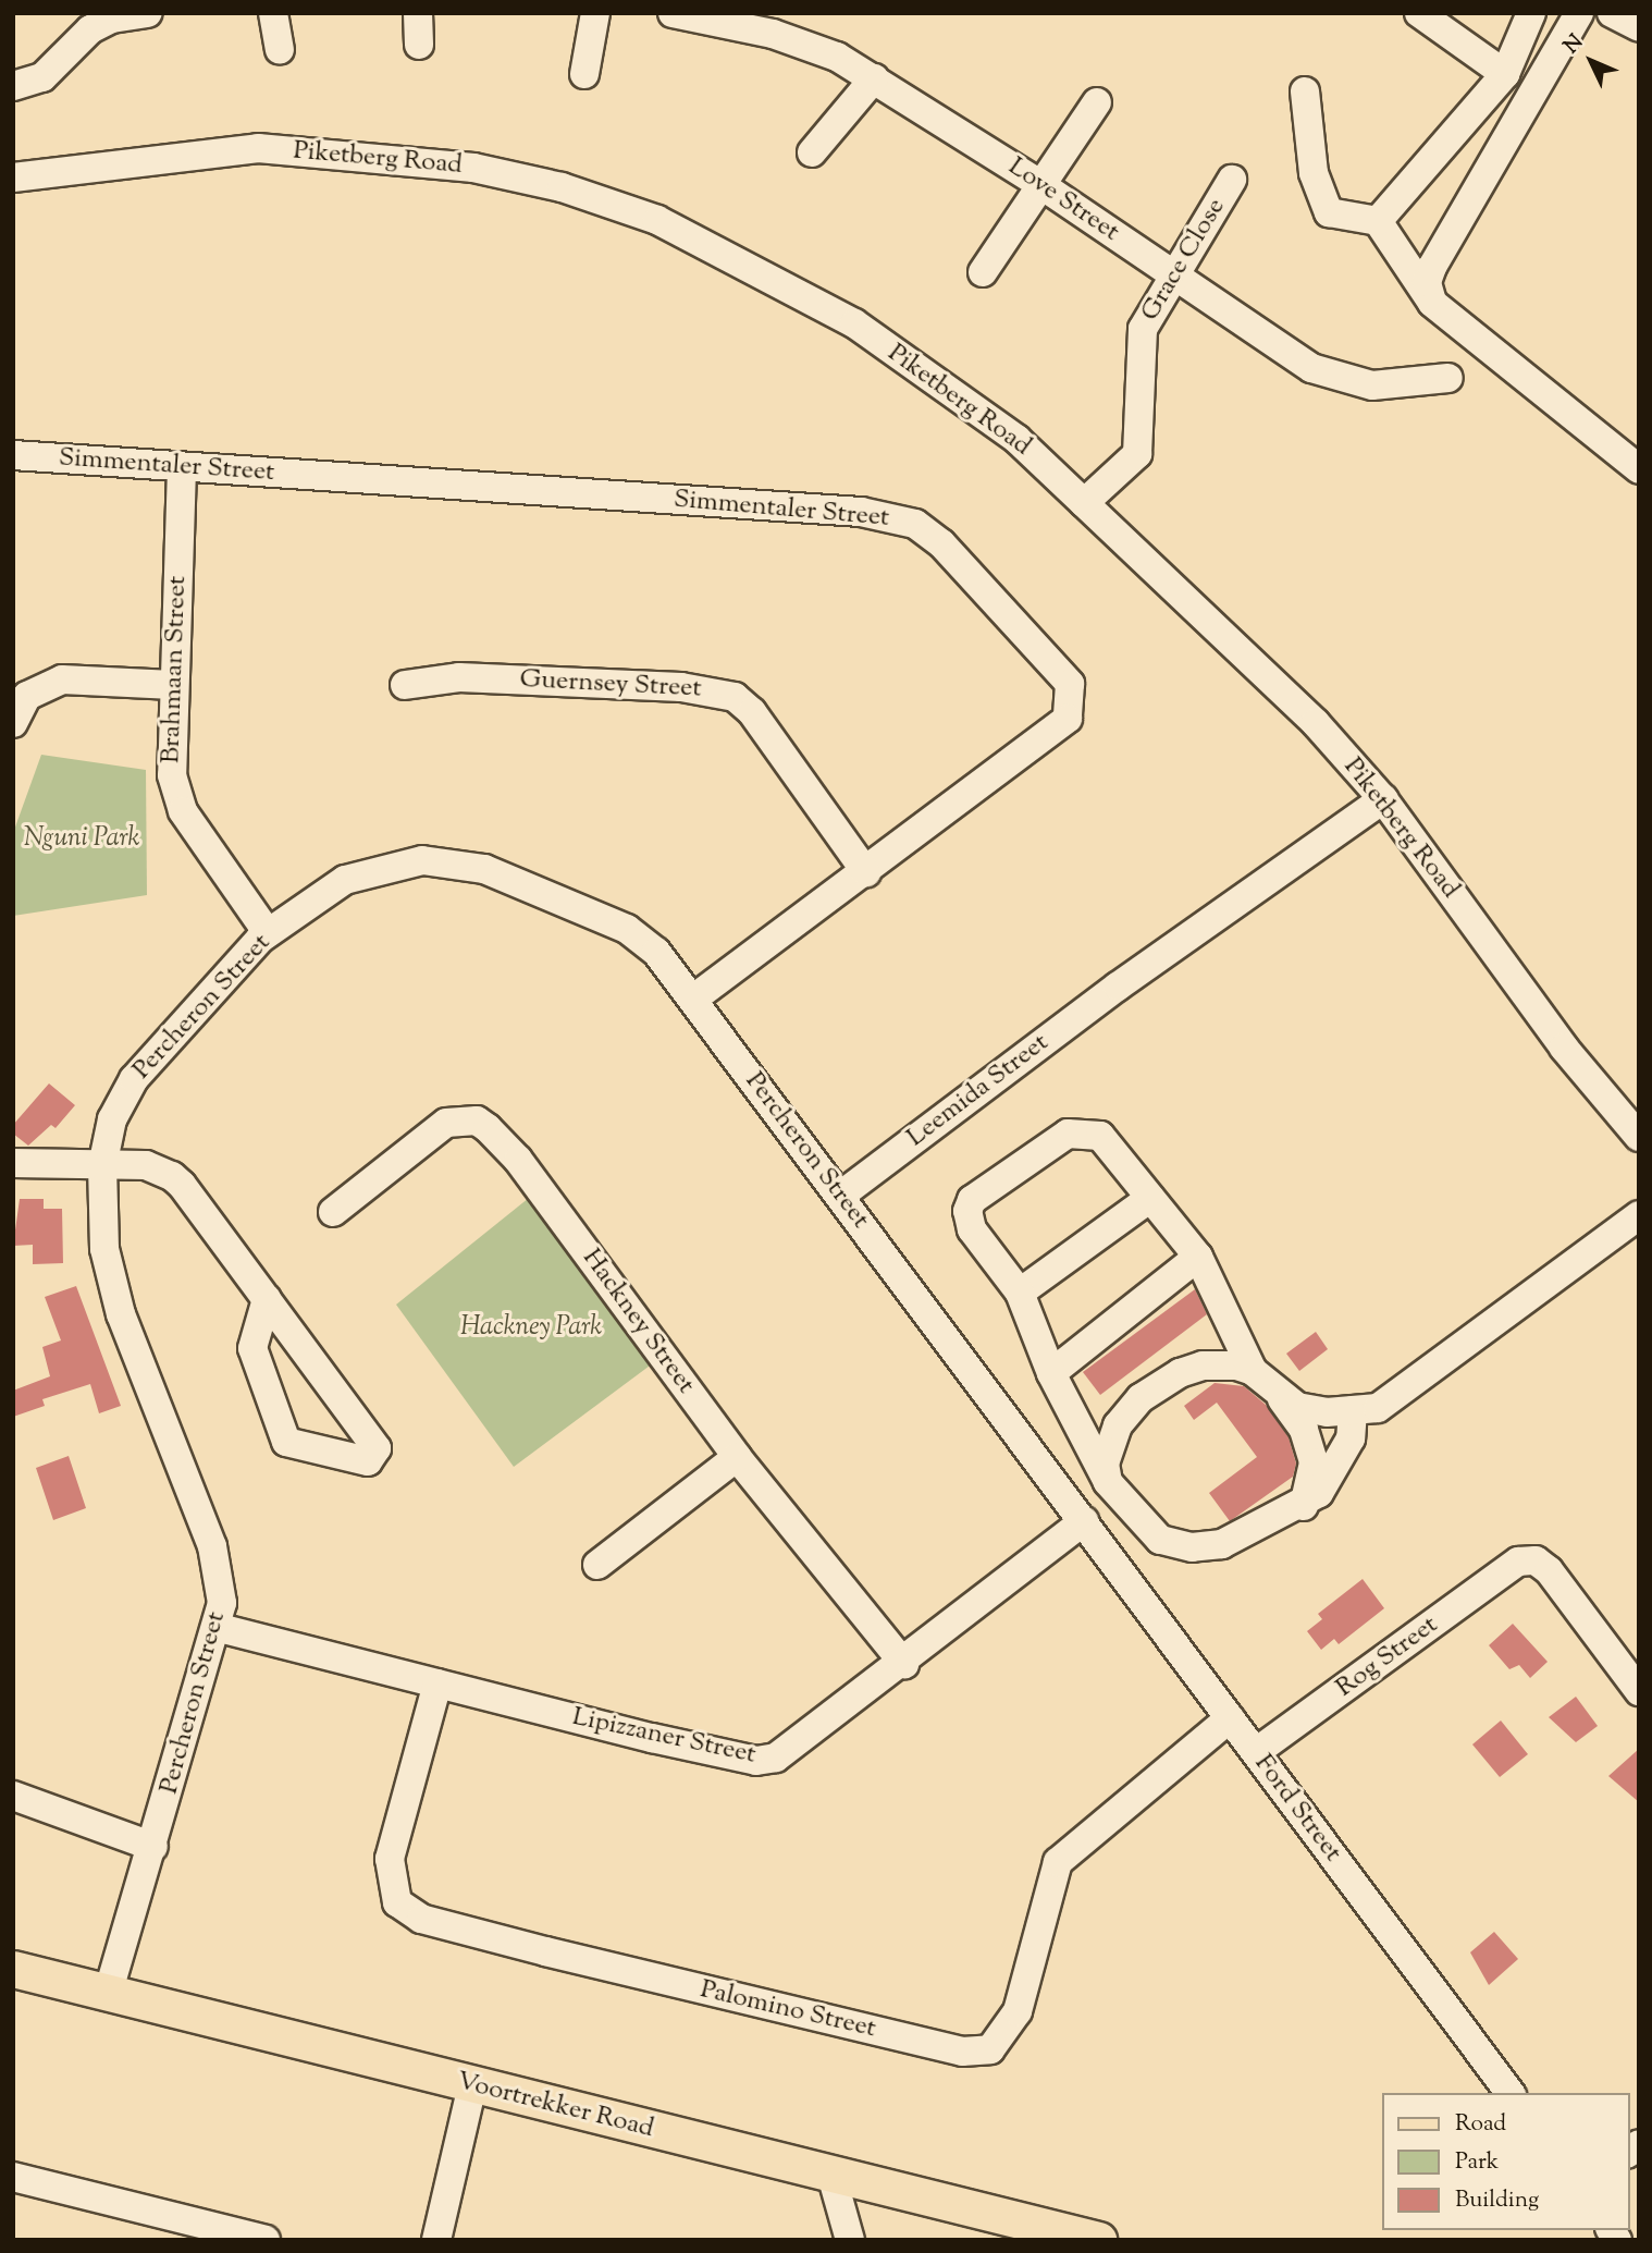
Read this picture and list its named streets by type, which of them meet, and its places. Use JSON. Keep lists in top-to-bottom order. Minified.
{"streets":{"main road":["Voortrekker Road"],"street":["Piketberg Road","Love Street","Grace Close","Simmentaler Street","Brahmaan Street","Guernsey Street","Percheron Street","Leemida Street","Hackney Street","Rog Street","Lipizzaner Street","Ford Street","Palomino Street"]},"crossings":[["Piketberg Road","Grace Close"],["Piketberg Road","Leemida Street"],["Love Street","Grace Close"],["Simmentaler Street","Brahmaan Street"],["Simmentaler Street","Guernsey Street"],["Simmentaler Street","Percheron Street"],["Brahmaan Street","Percheron Street"],["Percheron Street","Leemida Street"],["Percheron Street","Lipizzaner Street"],["Percheron Street","Ford Street"],["Percheron Street","Voortrekker Road"],["Hackney Street","Lipizzaner Street"],["Rog Street","Ford Street"],["Lipizzaner Street","Ford Street"],["Lipizzaner Street","Palomino Street"],["Ford Street","Palomino Street"]],"parks":["Nguni Park","Hackney Park"],"legend":["Road","Park","Building"],"north":"top left"}
